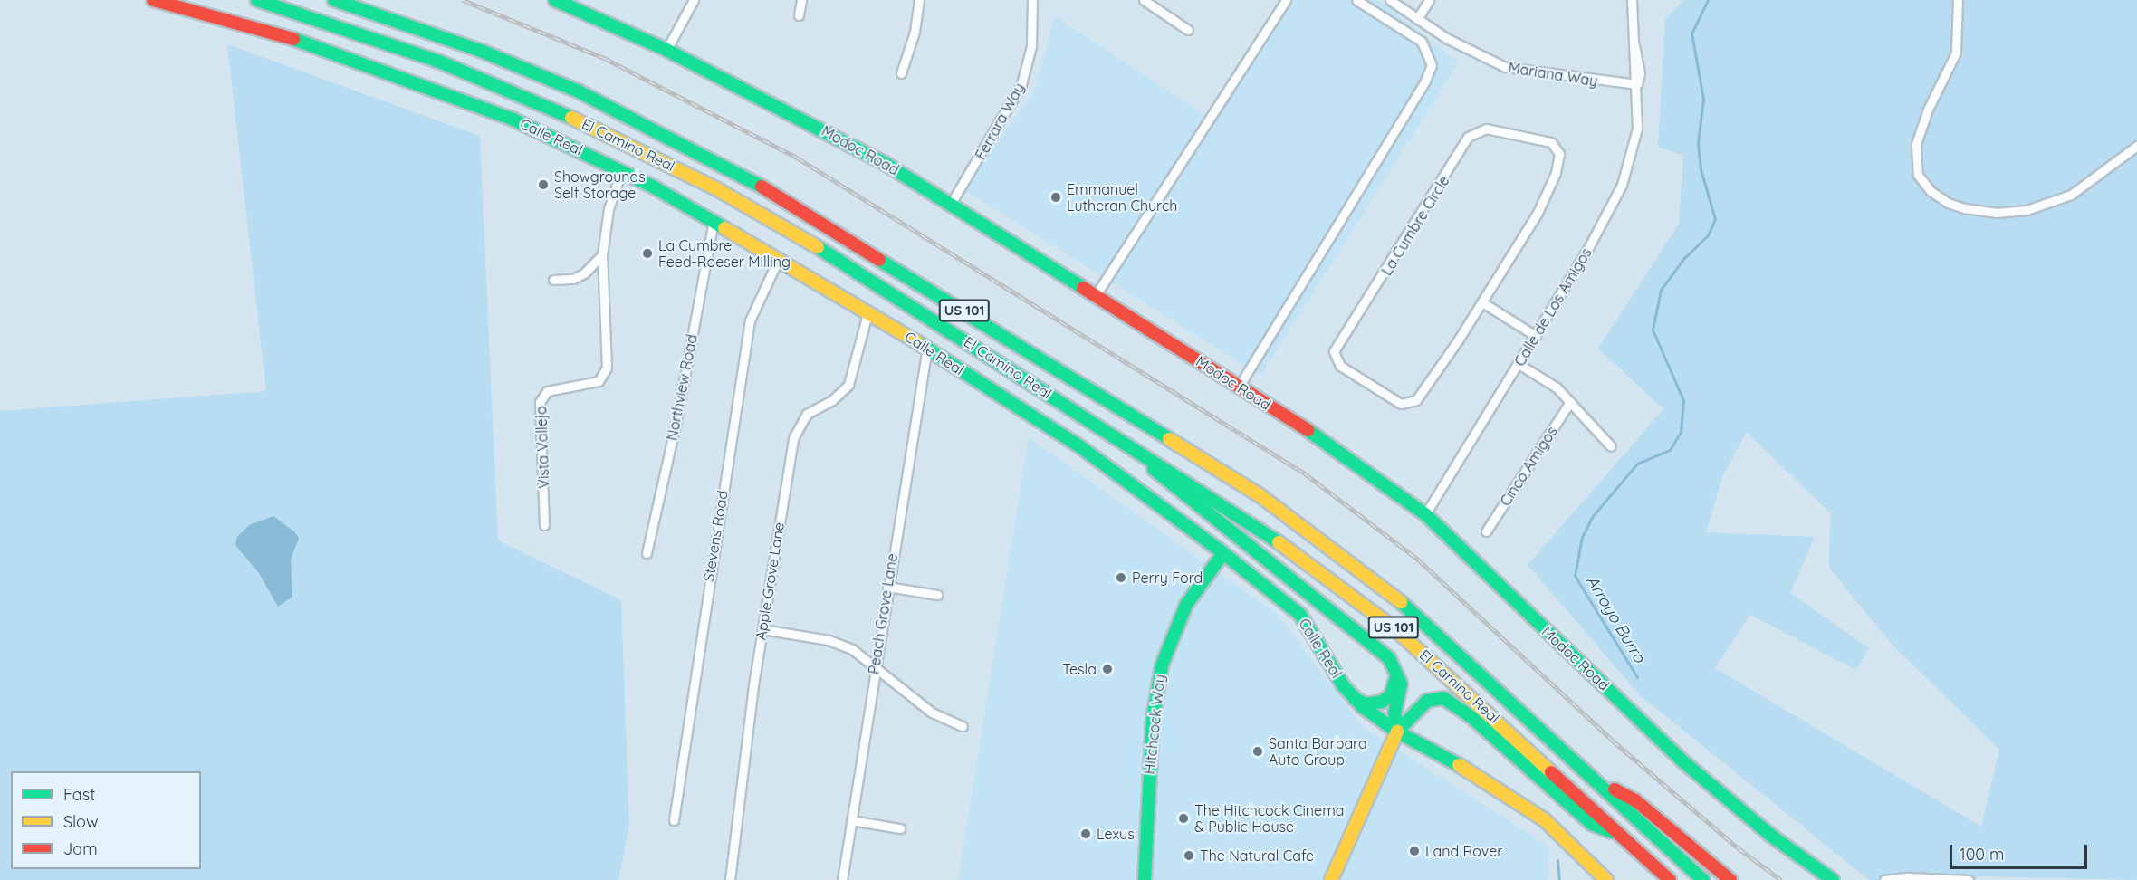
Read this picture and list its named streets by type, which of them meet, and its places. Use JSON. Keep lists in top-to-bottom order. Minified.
{"streets":{"main road":["Calle Real","El Camino Real","Modoc Road","US 101","Hitchcock Way"],"street":["Mariana Way","Ferrara Way","La Cumbre Circle","Calle de Los Amigos","Northview Road","Vista Vallejo","Cinco Amigos","Stevens Road","Apple Grove Lane","Peach Grove Lane"]},"crossings":[["Mariana Way","Calle de Los Amigos"],["Ferrara Way","Modoc Road"],["Calle Real","Northview Road"],["Calle Real","Vista Vallejo"],["Calle Real","Stevens Road"],["Calle Real","Apple Grove Lane"],["Calle Real","Peach Grove Lane"],["Calle Real","Hitchcock Way"],["Modoc Road","Calle de Los Amigos"]],"water":["Arroyo Burro"],"places":["Showgrounds Self Storage","Emmanuel Lutheran Church","La Cumbre Feed-Roeser Milling","Perry Ford","Tesla","Santa Barbara Auto Group","The Hitchcock Cinema & Public House","Lexus","Land Rover","The Natural Cafe"],"legend":["Fast","Slow","Jam"],"scale_bar":"100 m"}
